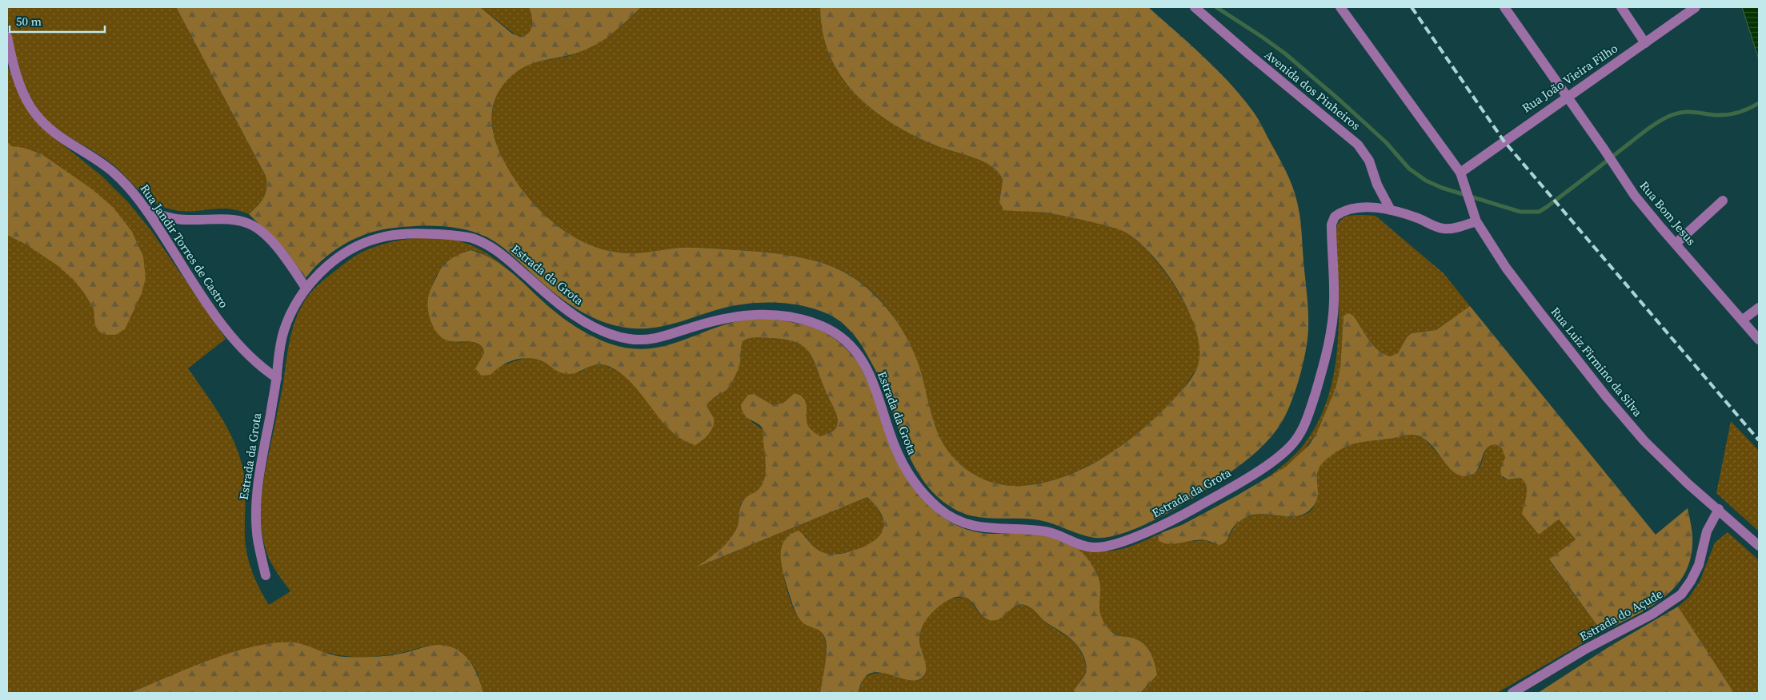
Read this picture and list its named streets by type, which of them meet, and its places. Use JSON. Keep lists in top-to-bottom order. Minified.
{"streets":{"street":["Rua João Vieira Filho","Avenida dos Pinheiros","Rua Bom Jesus","Rua Jandir Torres de Castro","Estrada da Grota","Rua Luiz Firmino da Silva","Estrada do Açude"]},"crossings":[["Rua João Vieira Filho","Rua Bom Jesus"],["Rua João Vieira Filho","Rua Luiz Firmino da Silva"],["Avenida dos Pinheiros","Estrada da Grota"],["Rua Jandir Torres de Castro","Estrada da Grota"],["Rua Luiz Firmino da Silva","Estrada do Açude"]],"scale_bar":"50 m"}
